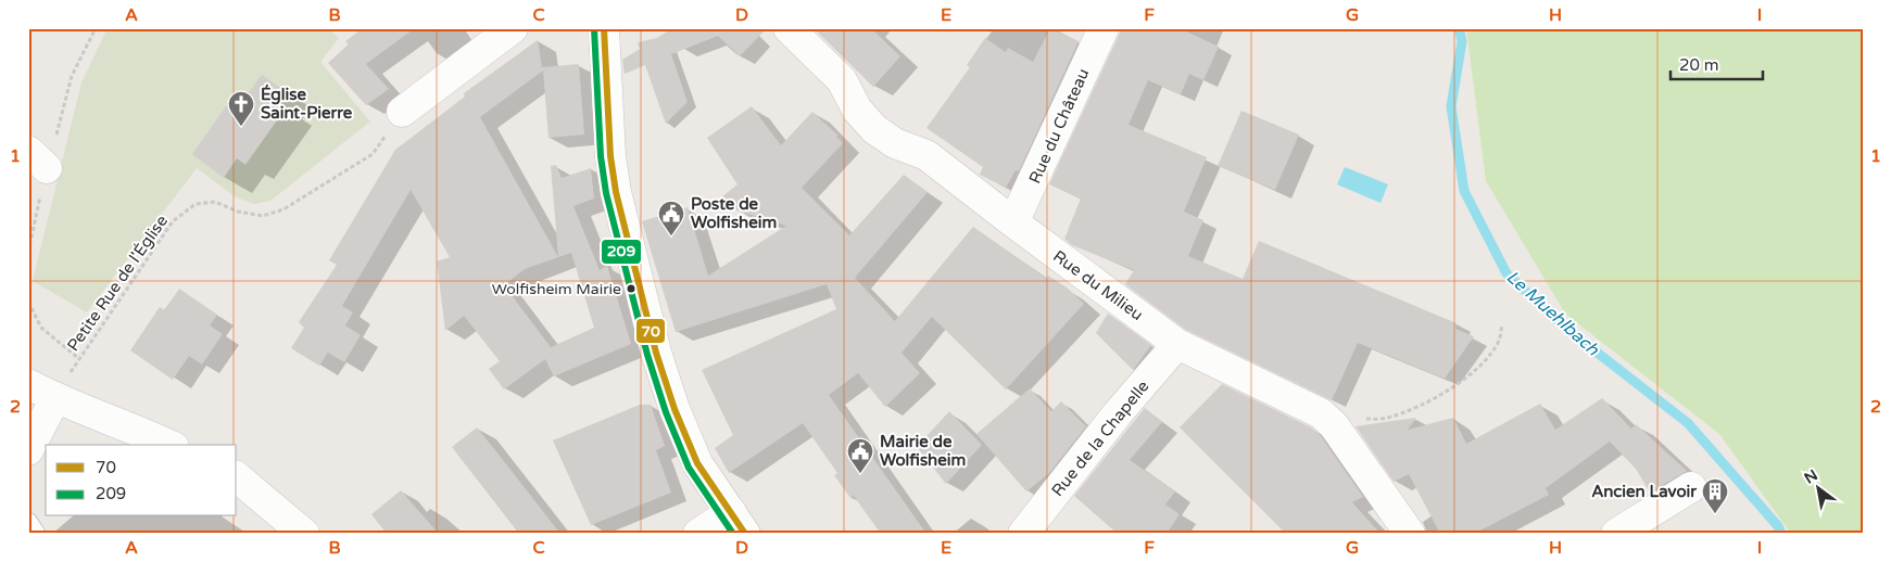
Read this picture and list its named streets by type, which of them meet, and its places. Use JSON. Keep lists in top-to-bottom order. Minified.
{"streets":{"street":["Rue du Château","Rue du Milieu","Rue de la Chapelle"],"path":["Petite Rue de l'Église"]},"crossings":[["Rue du Château","Rue du Milieu"],["Rue du Milieu","Rue de la Chapelle"]],"water":["Le Muehlbach"],"places":{"church":["Église Saint-Pierre"],"public building":["Poste de Wolfisheim","Mairie de Wolfisheim"],"other":["Wolfisheim Mairie"],"building":["Ancien Lavoir"]},"lines":["transit line 70","transit line 209"],"legend":["70","209"],"scale_bar":"20 m","north":"top left","grid":{"columns":["A","B","C","D","E","F","G","H","I"],"rows":["1","2"]}}
